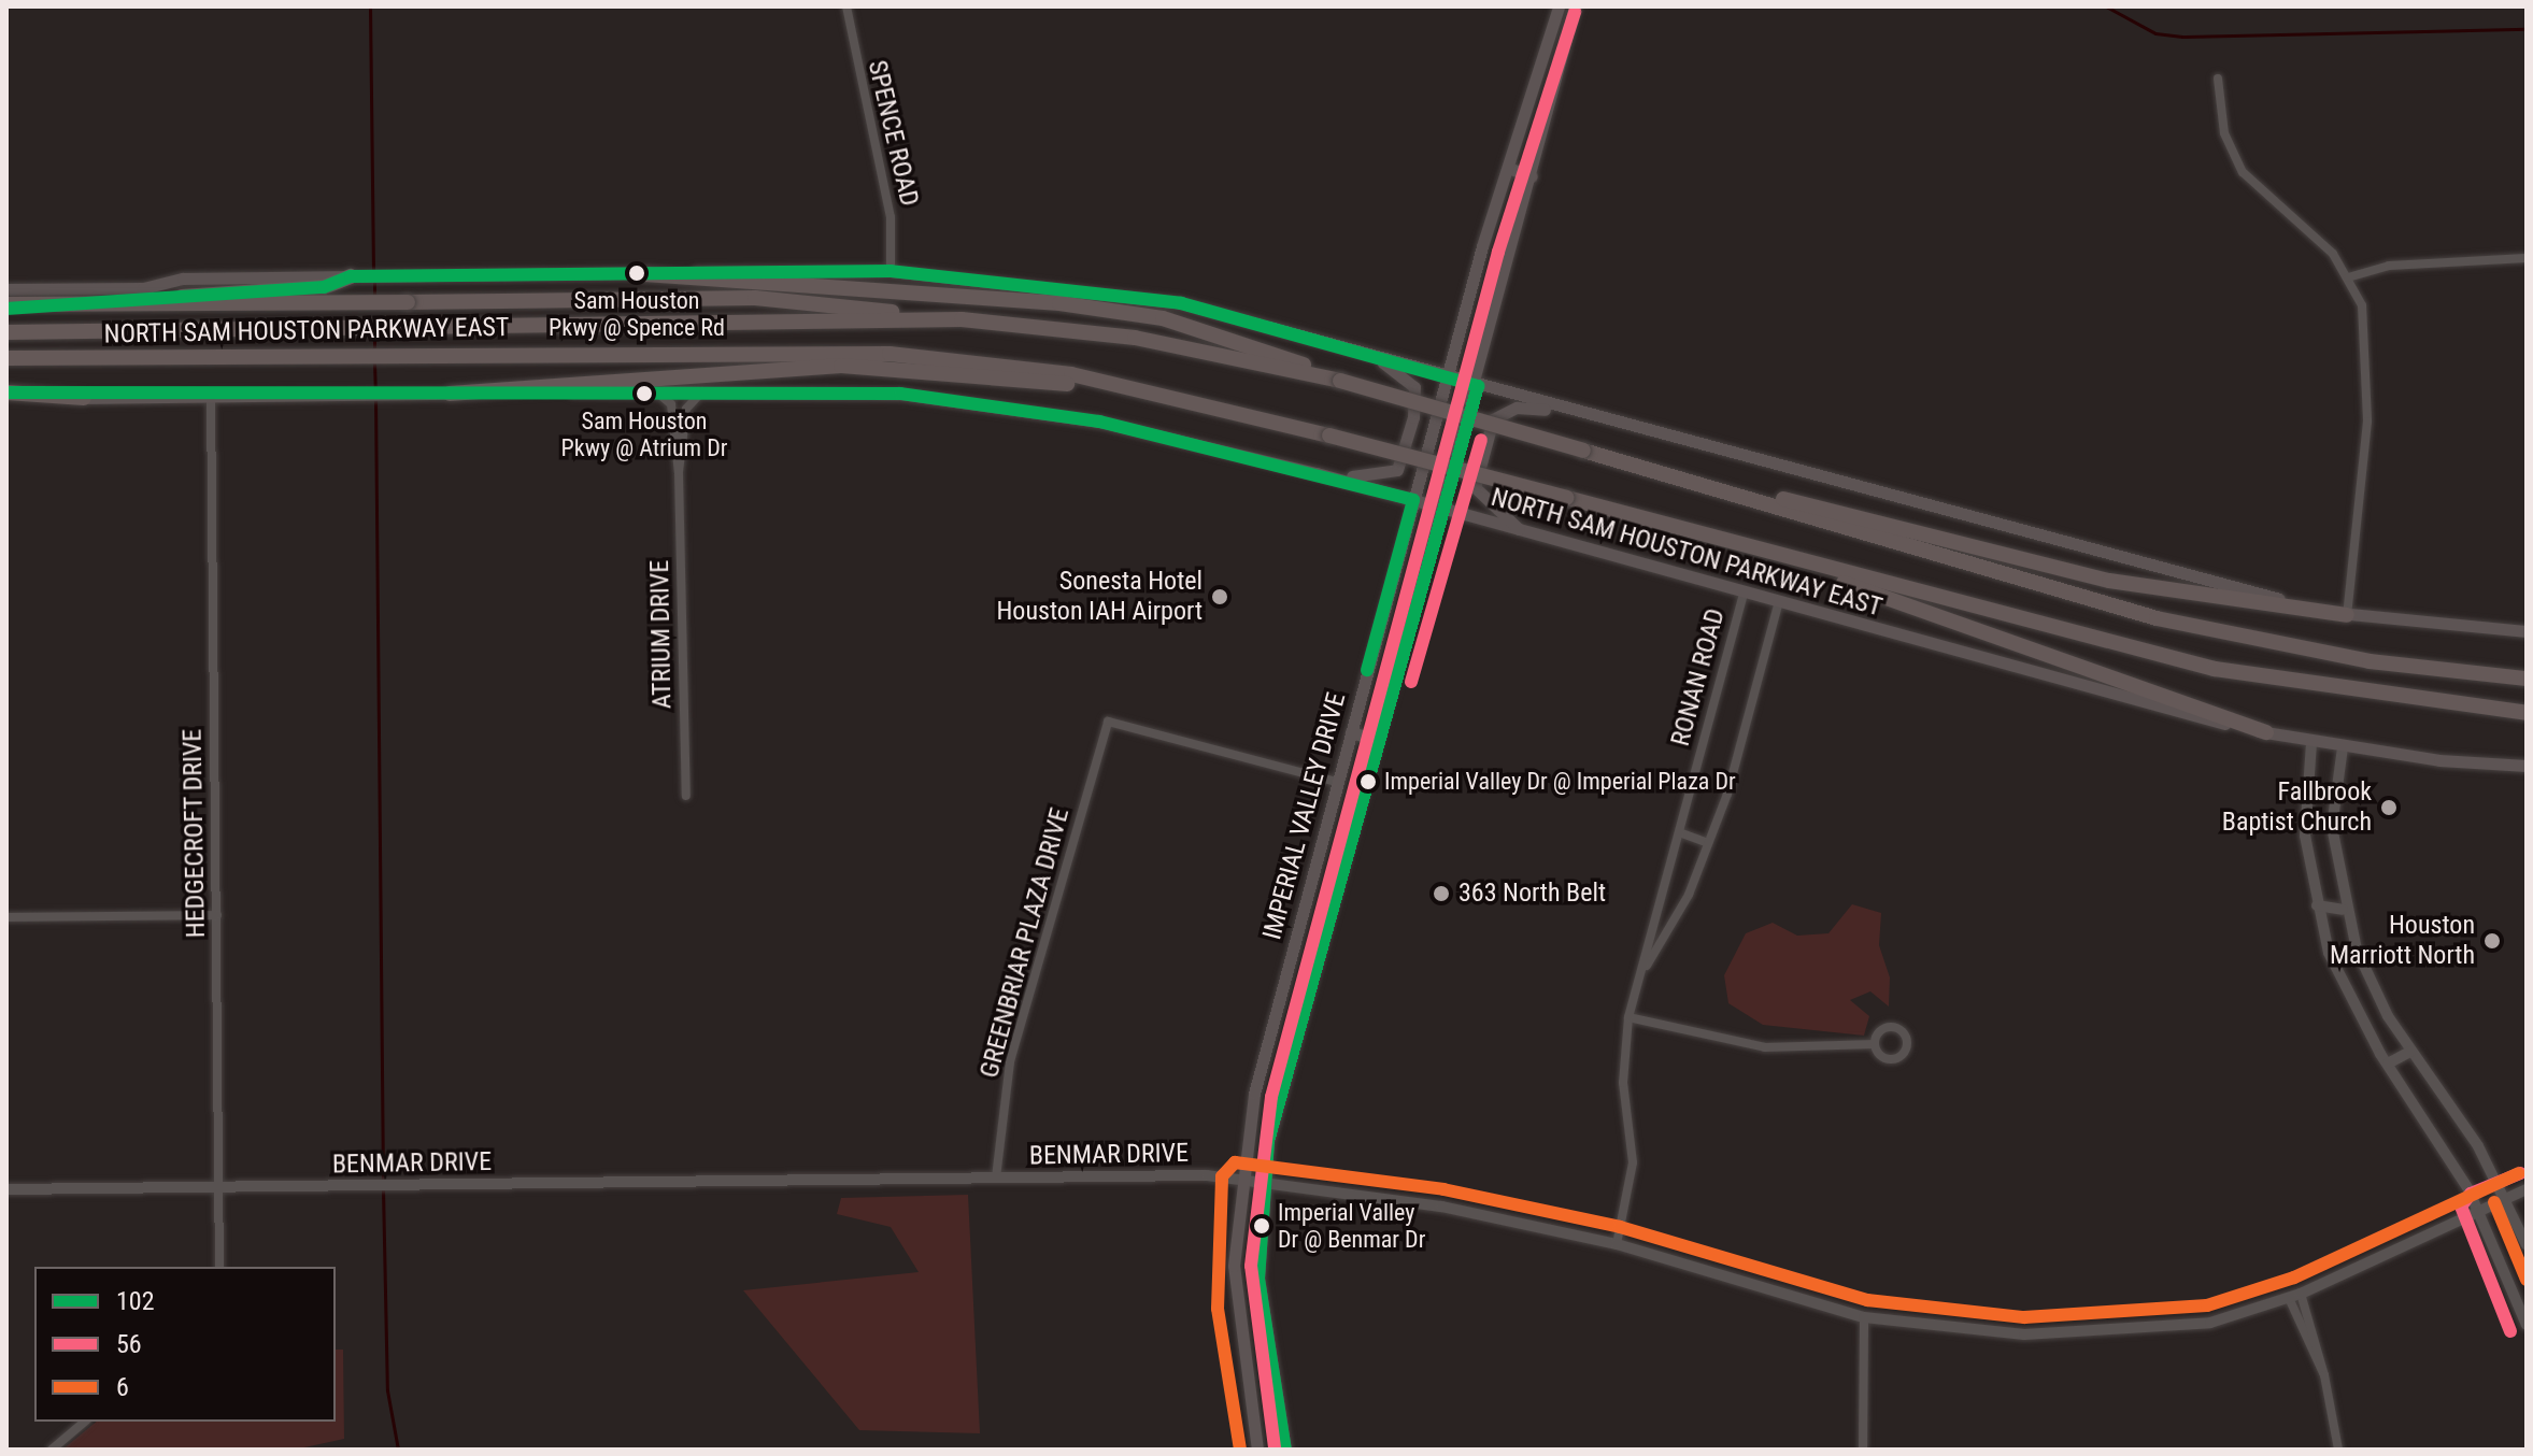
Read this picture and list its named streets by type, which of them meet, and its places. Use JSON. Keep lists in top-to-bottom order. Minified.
{"streets":{"highway":["NORTH SAM HOUSTON PARKWAY EAST"],"main road":["IMPERIAL VALLEY DRIVE"],"street":["SPENCE ROAD","ATRIUM DRIVE","RONAN ROAD","HEDGECROFT DRIVE","GREENBRIAR PLAZA DRIVE","BENMAR DRIVE"]},"crossings":[["SPENCE ROAD","NORTH SAM HOUSTON PARKWAY EAST"],["NORTH SAM HOUSTON PARKWAY EAST","ATRIUM DRIVE"],["NORTH SAM HOUSTON PARKWAY EAST","RONAN ROAD"],["NORTH SAM HOUSTON PARKWAY EAST","IMPERIAL VALLEY DRIVE"],["NORTH SAM HOUSTON PARKWAY EAST","HEDGECROFT DRIVE"],["RONAN ROAD","BENMAR DRIVE"],["IMPERIAL VALLEY DRIVE","GREENBRIAR PLAZA DRIVE"],["IMPERIAL VALLEY DRIVE","BENMAR DRIVE"],["HEDGECROFT DRIVE","BENMAR DRIVE"],["GREENBRIAR PLAZA DRIVE","BENMAR DRIVE"]],"places":["Sam Houston Pkwy @ Spence Rd","Sam Houston Pkwy @ Atrium Dr","Sonesta Hotel Houston IAH Airport","Imperial Valley Dr @ Imperial Plaza Dr","Fallbrook Baptist Church","363 North Belt","Houston Marriott North","Imperial Valley Dr @ Benmar Dr"],"lines":["transit line 56","transit line 102","transit line 6"],"legend":["102","56","6"]}
